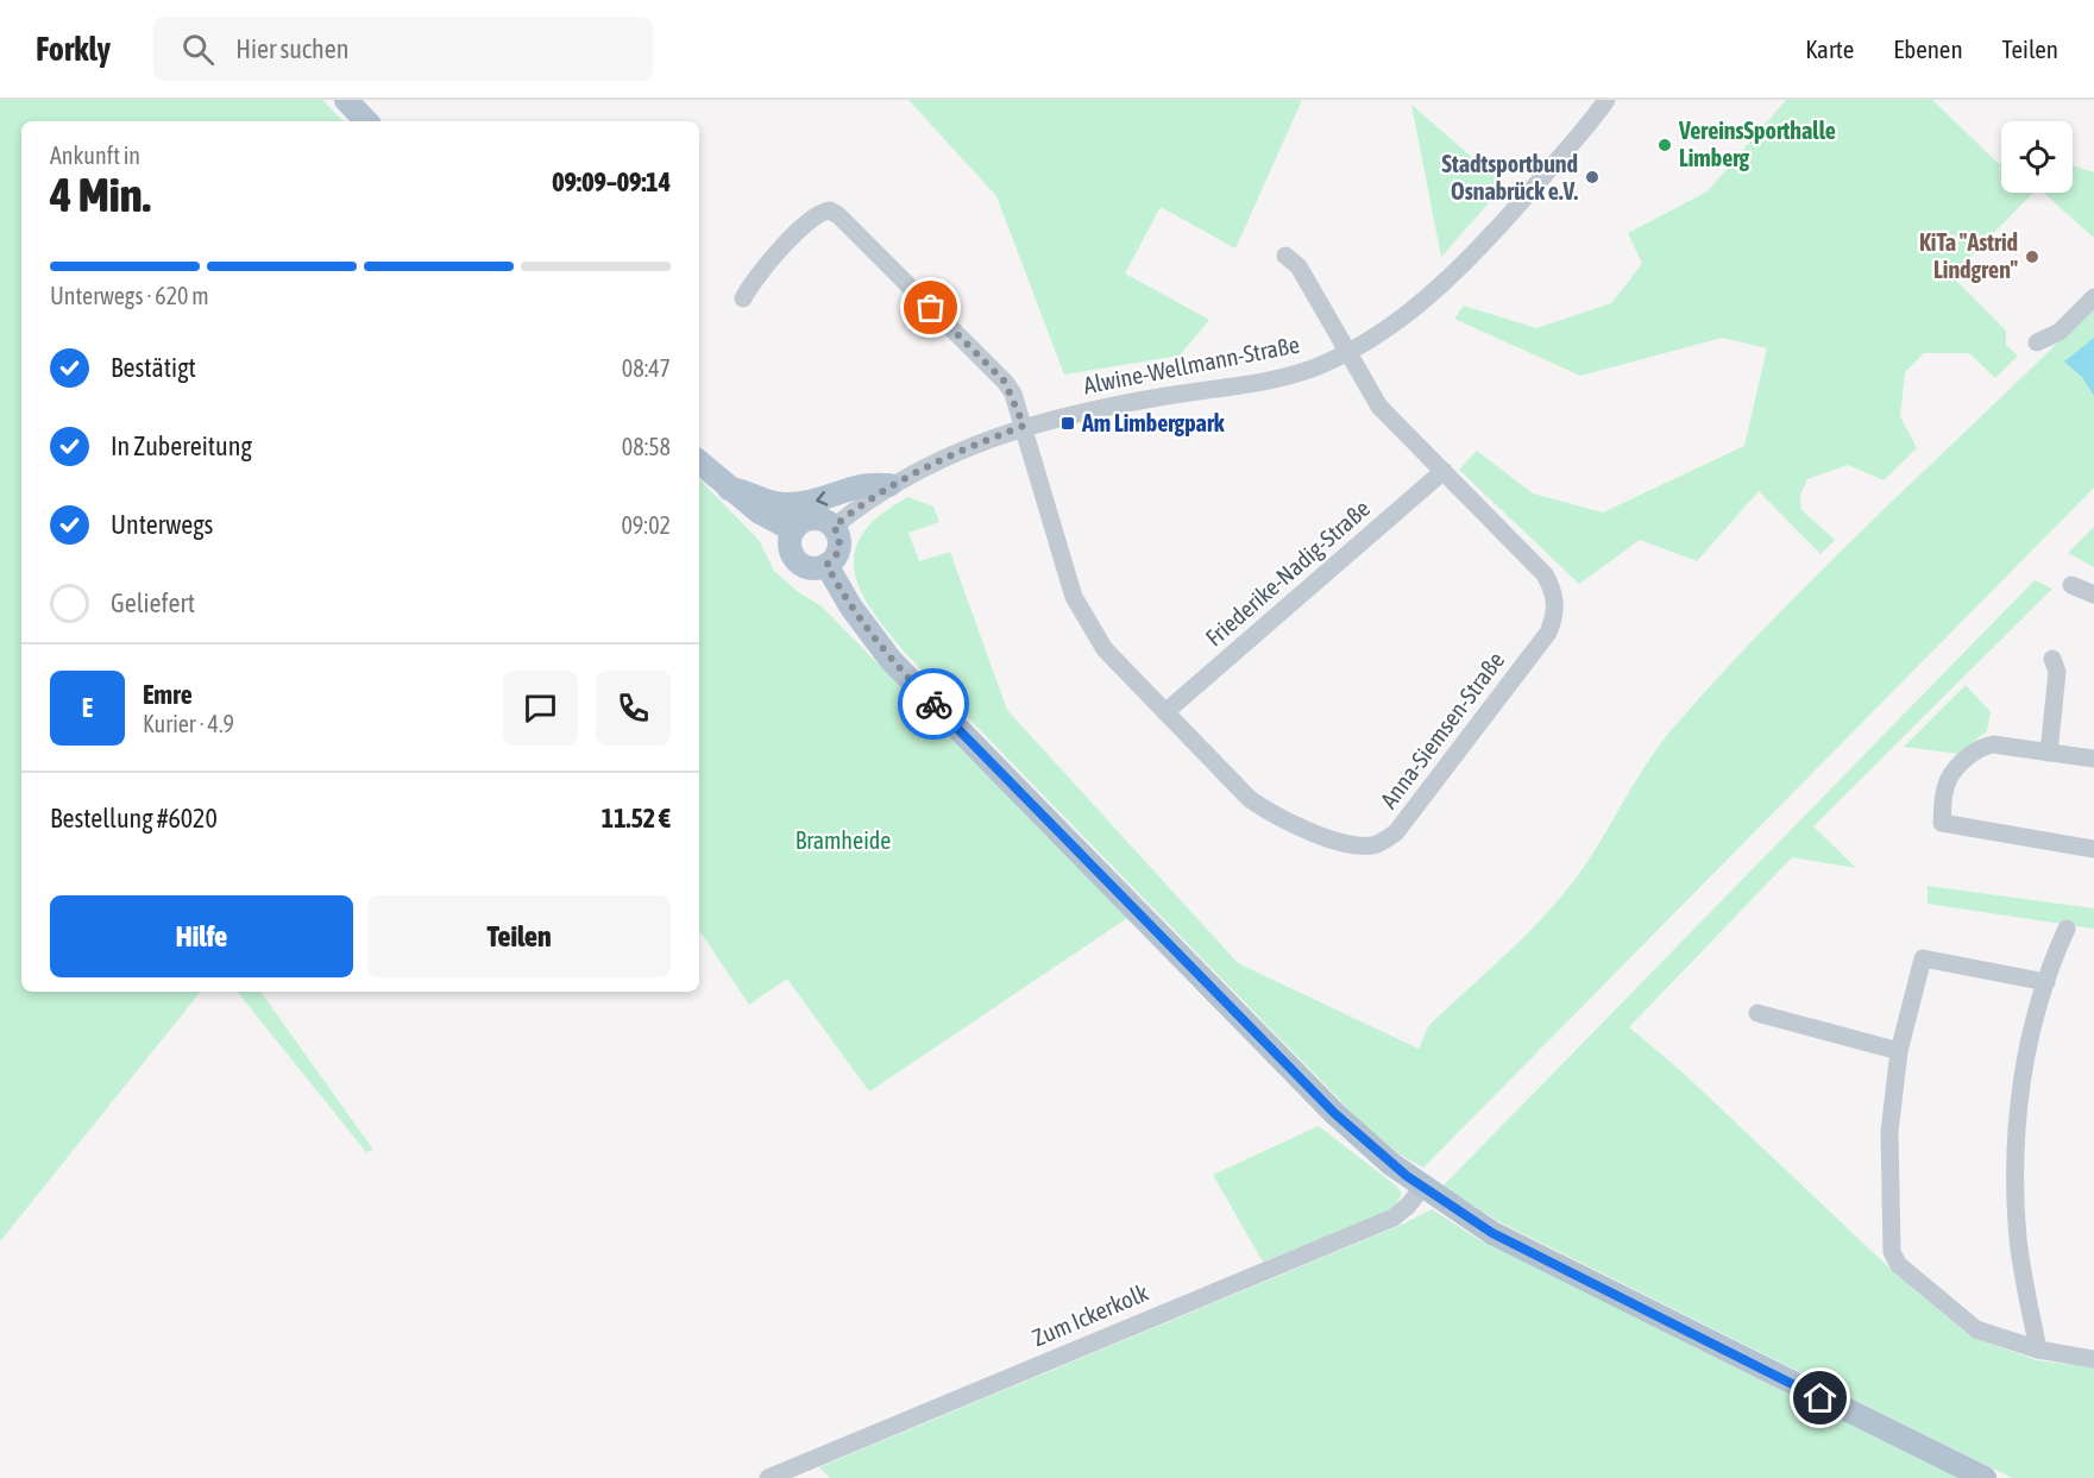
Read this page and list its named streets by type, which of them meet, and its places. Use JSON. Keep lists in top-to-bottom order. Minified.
{"streets":{"street":["Alwine-Wellmann-Straße","Friederike-Nadig-Straße","Anna-Siemsen-Straße","Zum Ickerkolk"]},"crossings":[["Alwine-Wellmann-Straße","Anna-Siemsen-Straße"],["Friederike-Nadig-Straße","Anna-Siemsen-Straße"]],"parks":["Bramheide"],"places":{"other":["VereinsSporthalle Limberg","Stadtsportbund Osnabrück e.V.","KiTa \"Astrid Lindgren\""],"transit":["Am Limbergpark"]},"page":{"header":"Forkly","search":"Hier suchen","nav":["Karte","Ebenen","Teilen"],"heading":["4 Min.","Ankunft in","09:09–09:14"],"panel":["Emre","Kurier · 4.9","Bestellung #6020","11.52 €"],"bar":"Unterwegs · 620 m","list":[["Bestätigt","08:47"],["In Zubereitung","08:58"],["Unterwegs","09:02"],"Geliefert"],"round":"E","buttons":["Hilfe","Teilen"]}}
